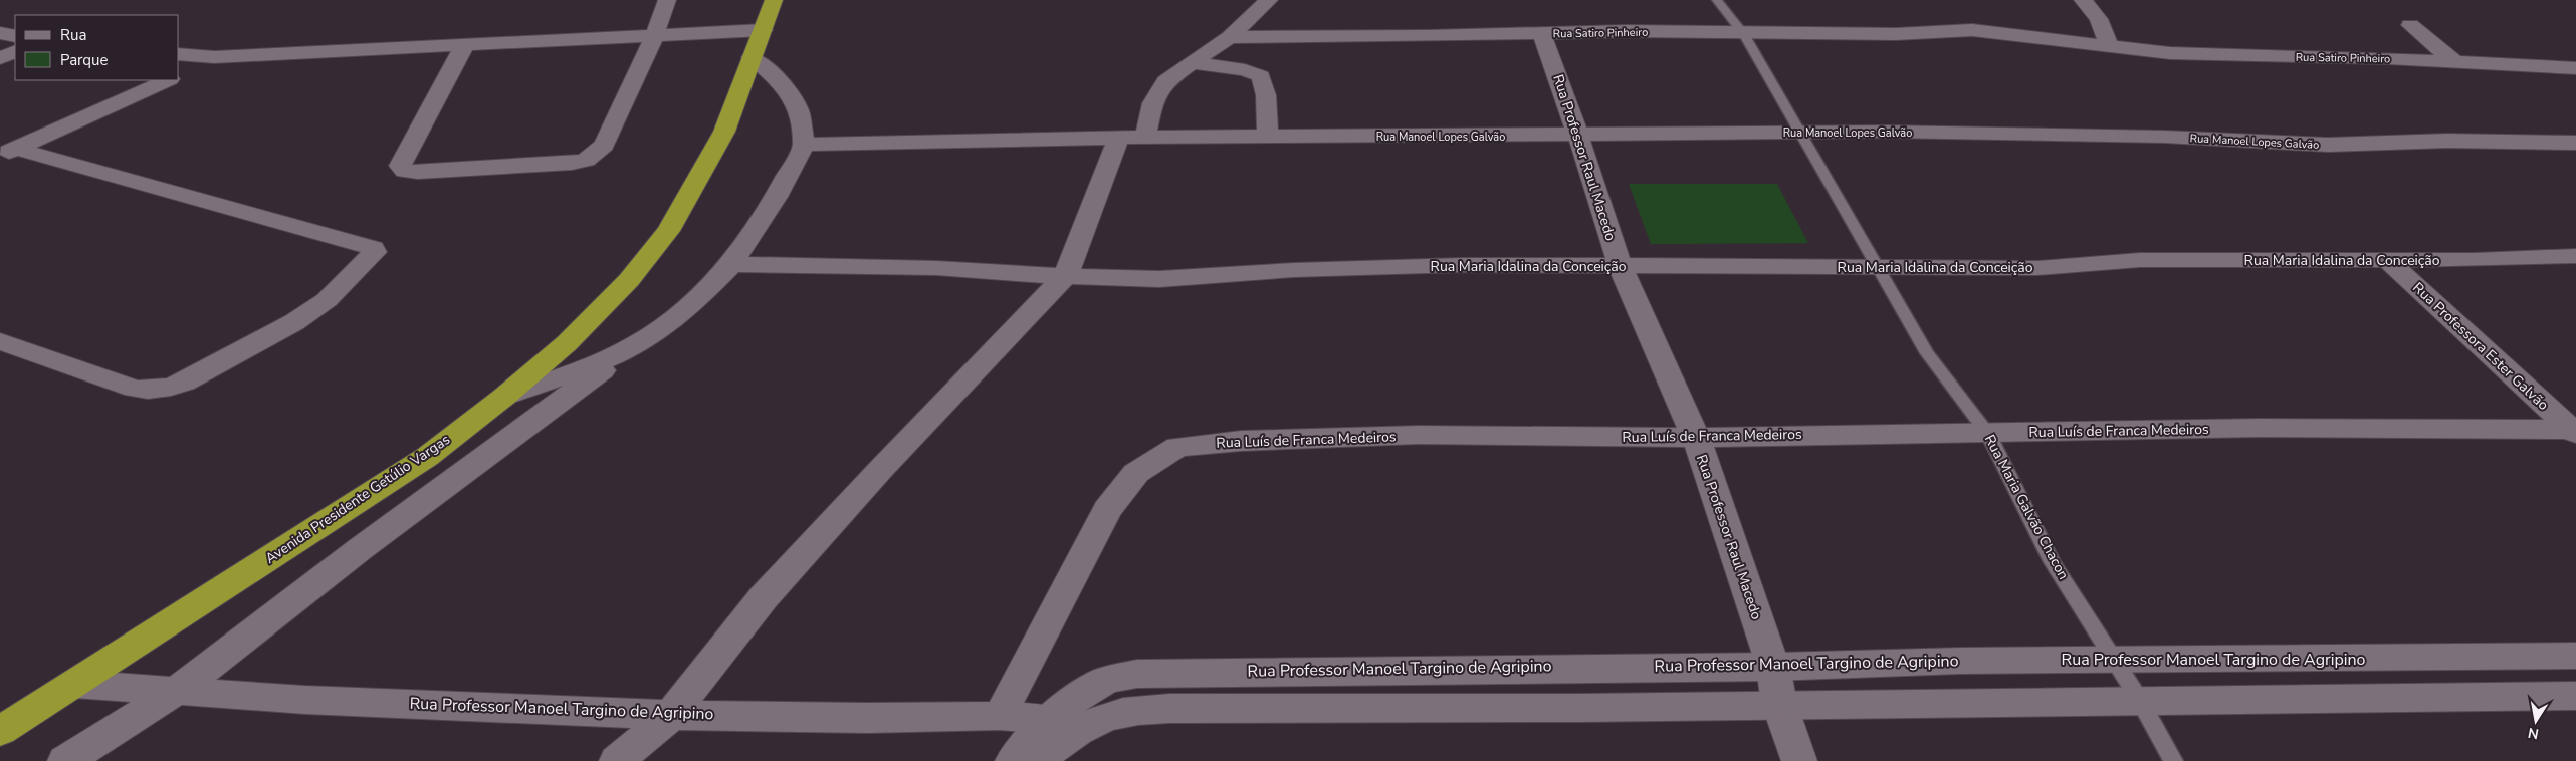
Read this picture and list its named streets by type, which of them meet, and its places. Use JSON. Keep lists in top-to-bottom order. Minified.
{"streets":{"highway":["Avenida Presidente Getúlio Vargas"],"street":["Rua Satiro Pinheiro","Rua Manoel Lopes Galvão","Rua Professor Raul Macedo","Rua Maria Idalina da Conceição","Rua Professora Ester Galvão","Rua Luís de Franca Medeiros","Rua Professor Manoel Targino de Agripino"],"lane":["Rua Maria Galvão Chacon"]},"crossings":[["Rua Satiro Pinheiro","Rua Professor Raul Macedo"],["Rua Satiro Pinheiro","Rua Maria Galvão Chacon"],["Rua Manoel Lopes Galvão","Rua Professor Raul Macedo"],["Rua Manoel Lopes Galvão","Rua Maria Galvão Chacon"],["Rua Professor Raul Macedo","Rua Maria Idalina da Conceição"],["Rua Professor Raul Macedo","Rua Luís de Franca Medeiros"],["Rua Professor Raul Macedo","Rua Professor Manoel Targino de Agripino"],["Rua Maria Idalina da Conceição","Rua Professora Ester Galvão"],["Rua Maria Idalina da Conceição","Rua Maria Galvão Chacon"],["Rua Professora Ester Galvão","Rua Luís de Franca Medeiros"],["Rua Luís de Franca Medeiros","Rua Maria Galvão Chacon"],["Rua Luís de Franca Medeiros","Rua Professor Manoel Targino de Agripino"],["Avenida Presidente Getúlio Vargas","Rua Professor Manoel Targino de Agripino"],["Rua Maria Galvão Chacon","Rua Professor Manoel Targino de Agripino"]],"legend":["Rua","Parque"],"north":"bottom"}
